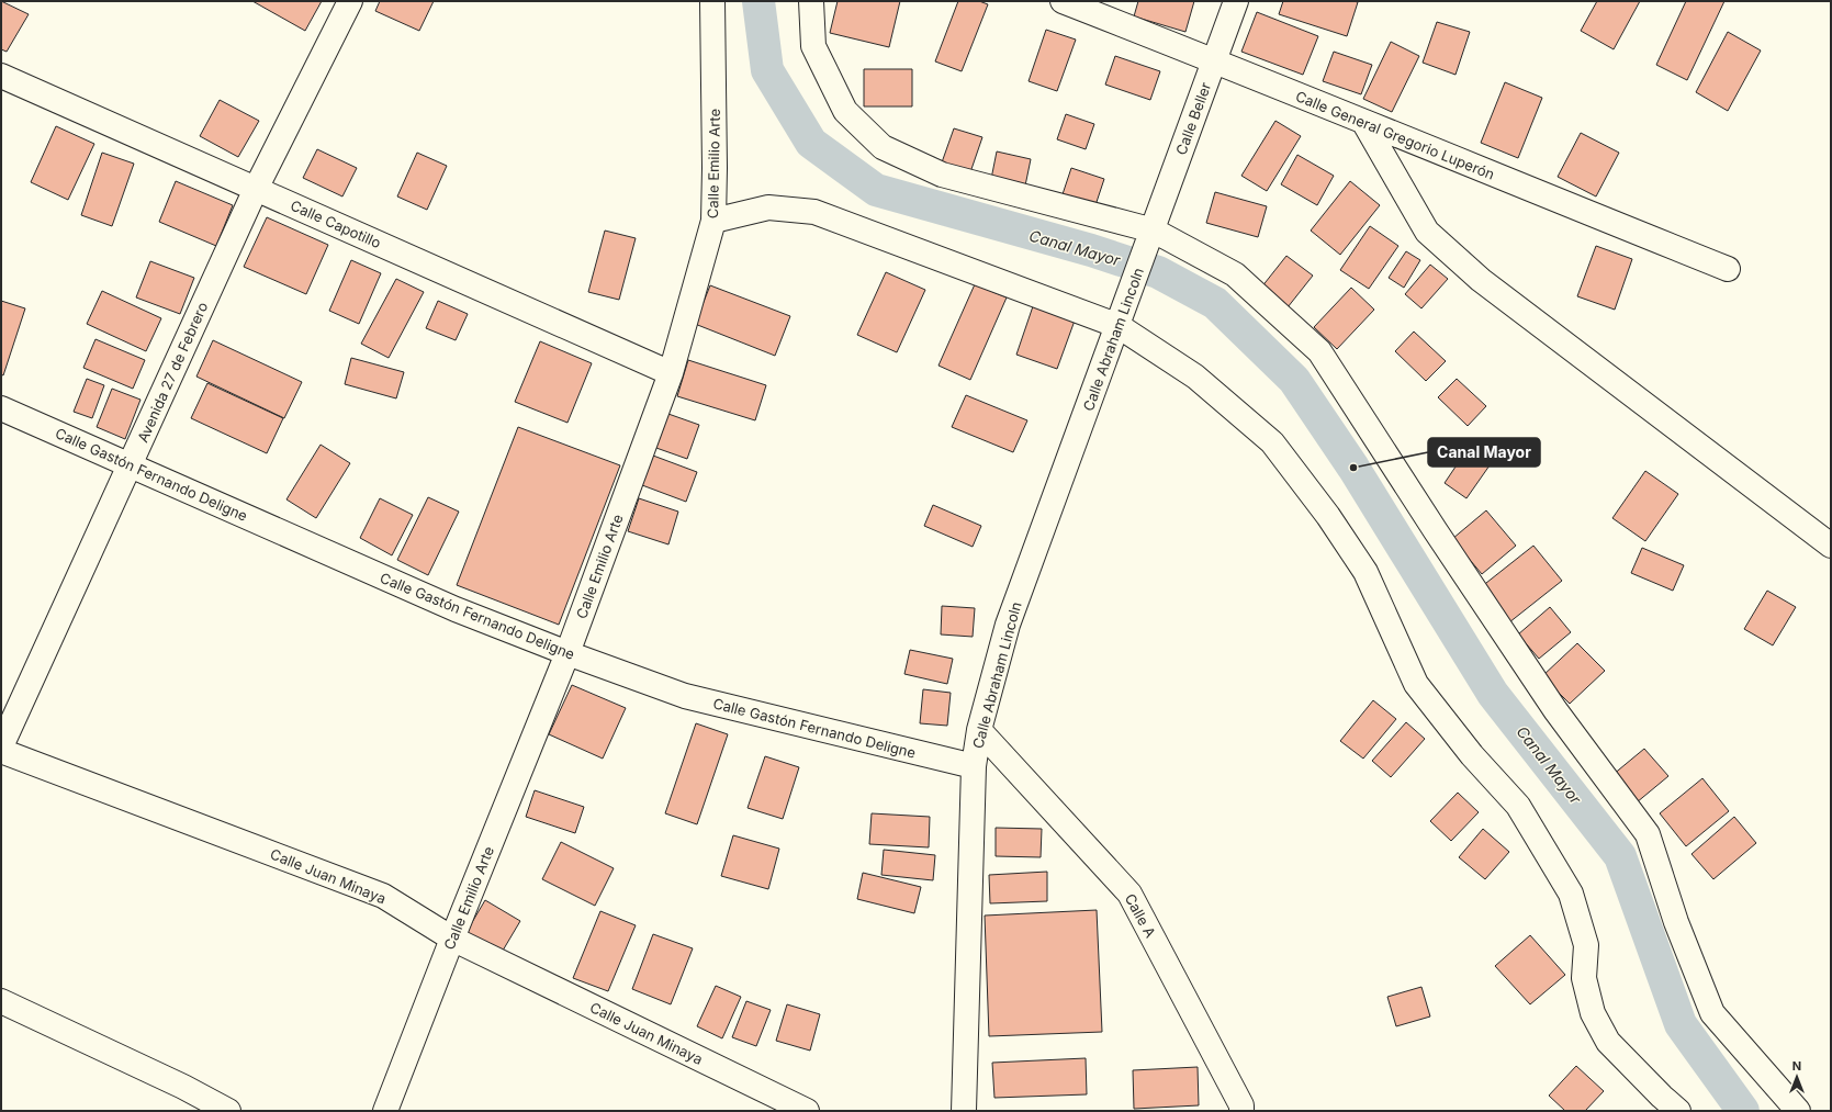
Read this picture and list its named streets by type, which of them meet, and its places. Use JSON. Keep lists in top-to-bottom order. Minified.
{"streets":{"street":["Calle Beller","Calle General Gregorio Luperón","Calle Emilio Arte","Calle Capotillo","Calle Abraham Lincoln","Avenida 27 de Febrero","Calle Gastón Fernando Deligne","Calle Juan Minaya","Calle A"]},"crossings":[["Calle Beller","Calle General Gregorio Luperón"],["Calle Beller","Calle Abraham Lincoln"],["Calle Emilio Arte","Calle Capotillo"],["Calle Emilio Arte","Calle Gastón Fernando Deligne"],["Calle Emilio Arte","Calle Juan Minaya"],["Calle Capotillo","Avenida 27 de Febrero"],["Calle Abraham Lincoln","Calle Gastón Fernando Deligne"],["Calle Abraham Lincoln","Calle A"],["Avenida 27 de Febrero","Calle Gastón Fernando Deligne"]],"water":["Canal Mayor"],"places":["Canal Mayor"],"north":"top"}
